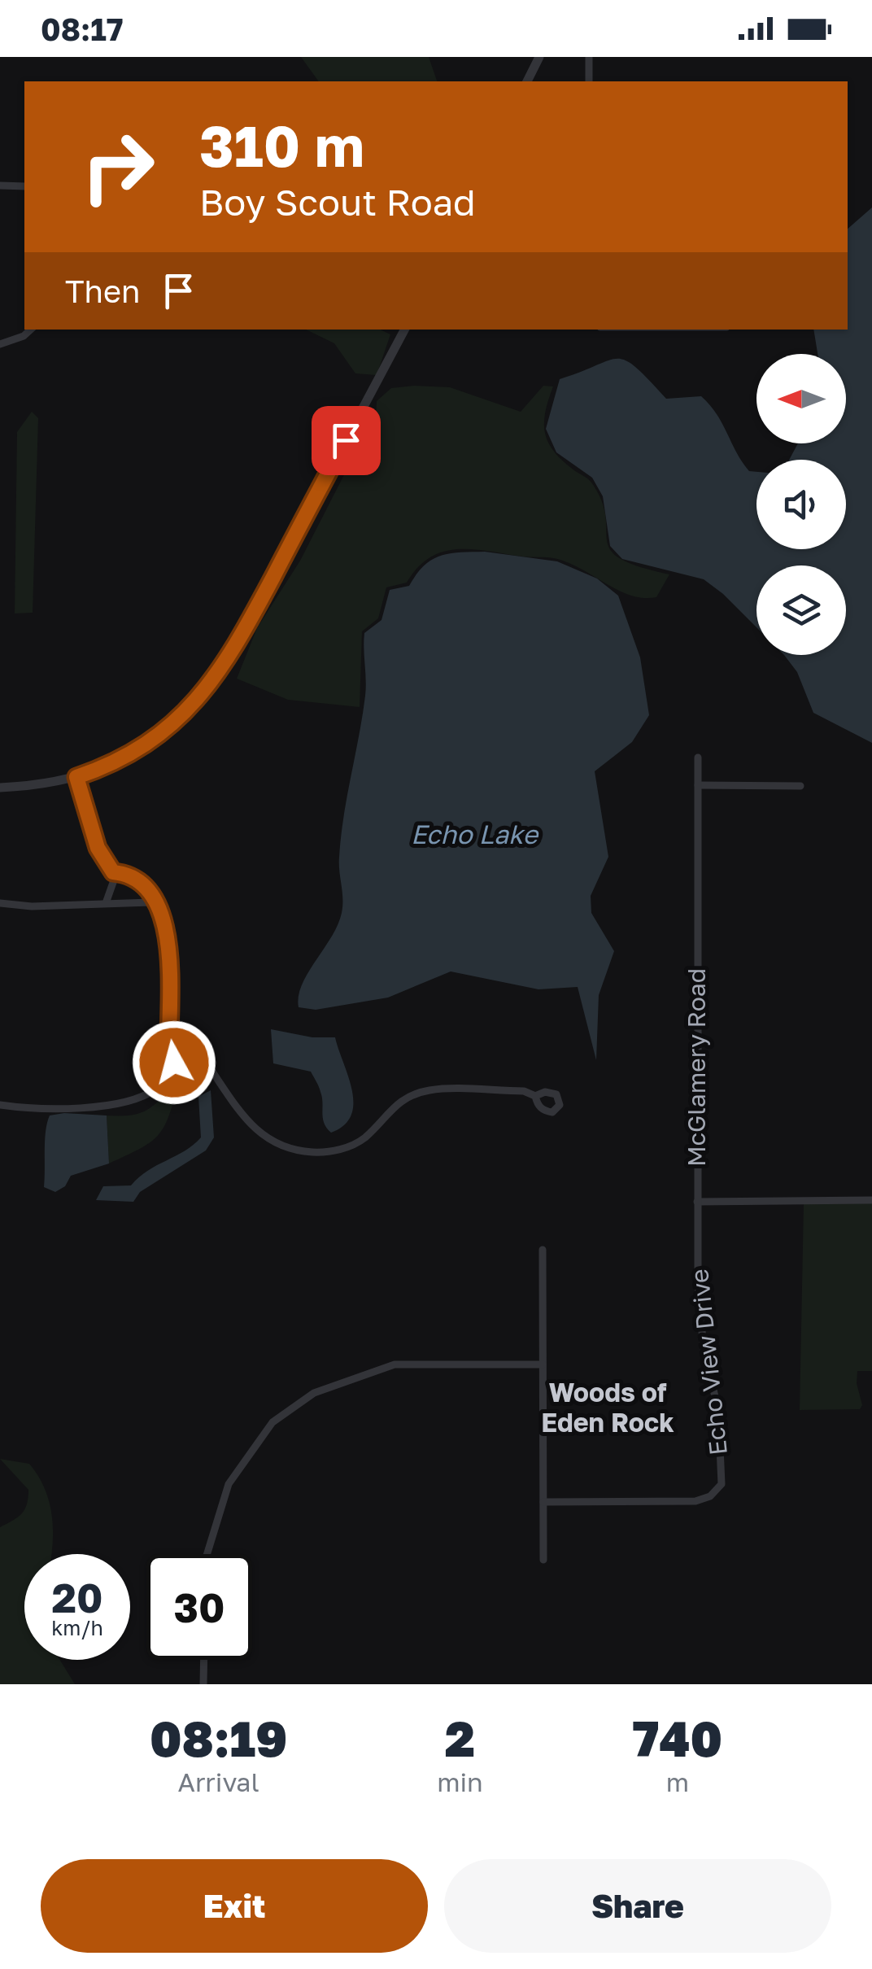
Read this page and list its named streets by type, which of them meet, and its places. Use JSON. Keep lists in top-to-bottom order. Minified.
{"streets":{"street":["McGlamery Road","Echo View Drive"]},"crossings":[["McGlamery Road","Echo View Drive"]],"districts":["Woods of Eden Rock"],"water":["Echo Lake"],"north":"left","page":{"status":"08:17","turn":["310 m","Boy Scout Road"],"then":"Then","speed":"20 km/h","limit":"30","eta":["08:19","Arrival","2","min","740","m"],"buttons":["Exit","Share"]}}
